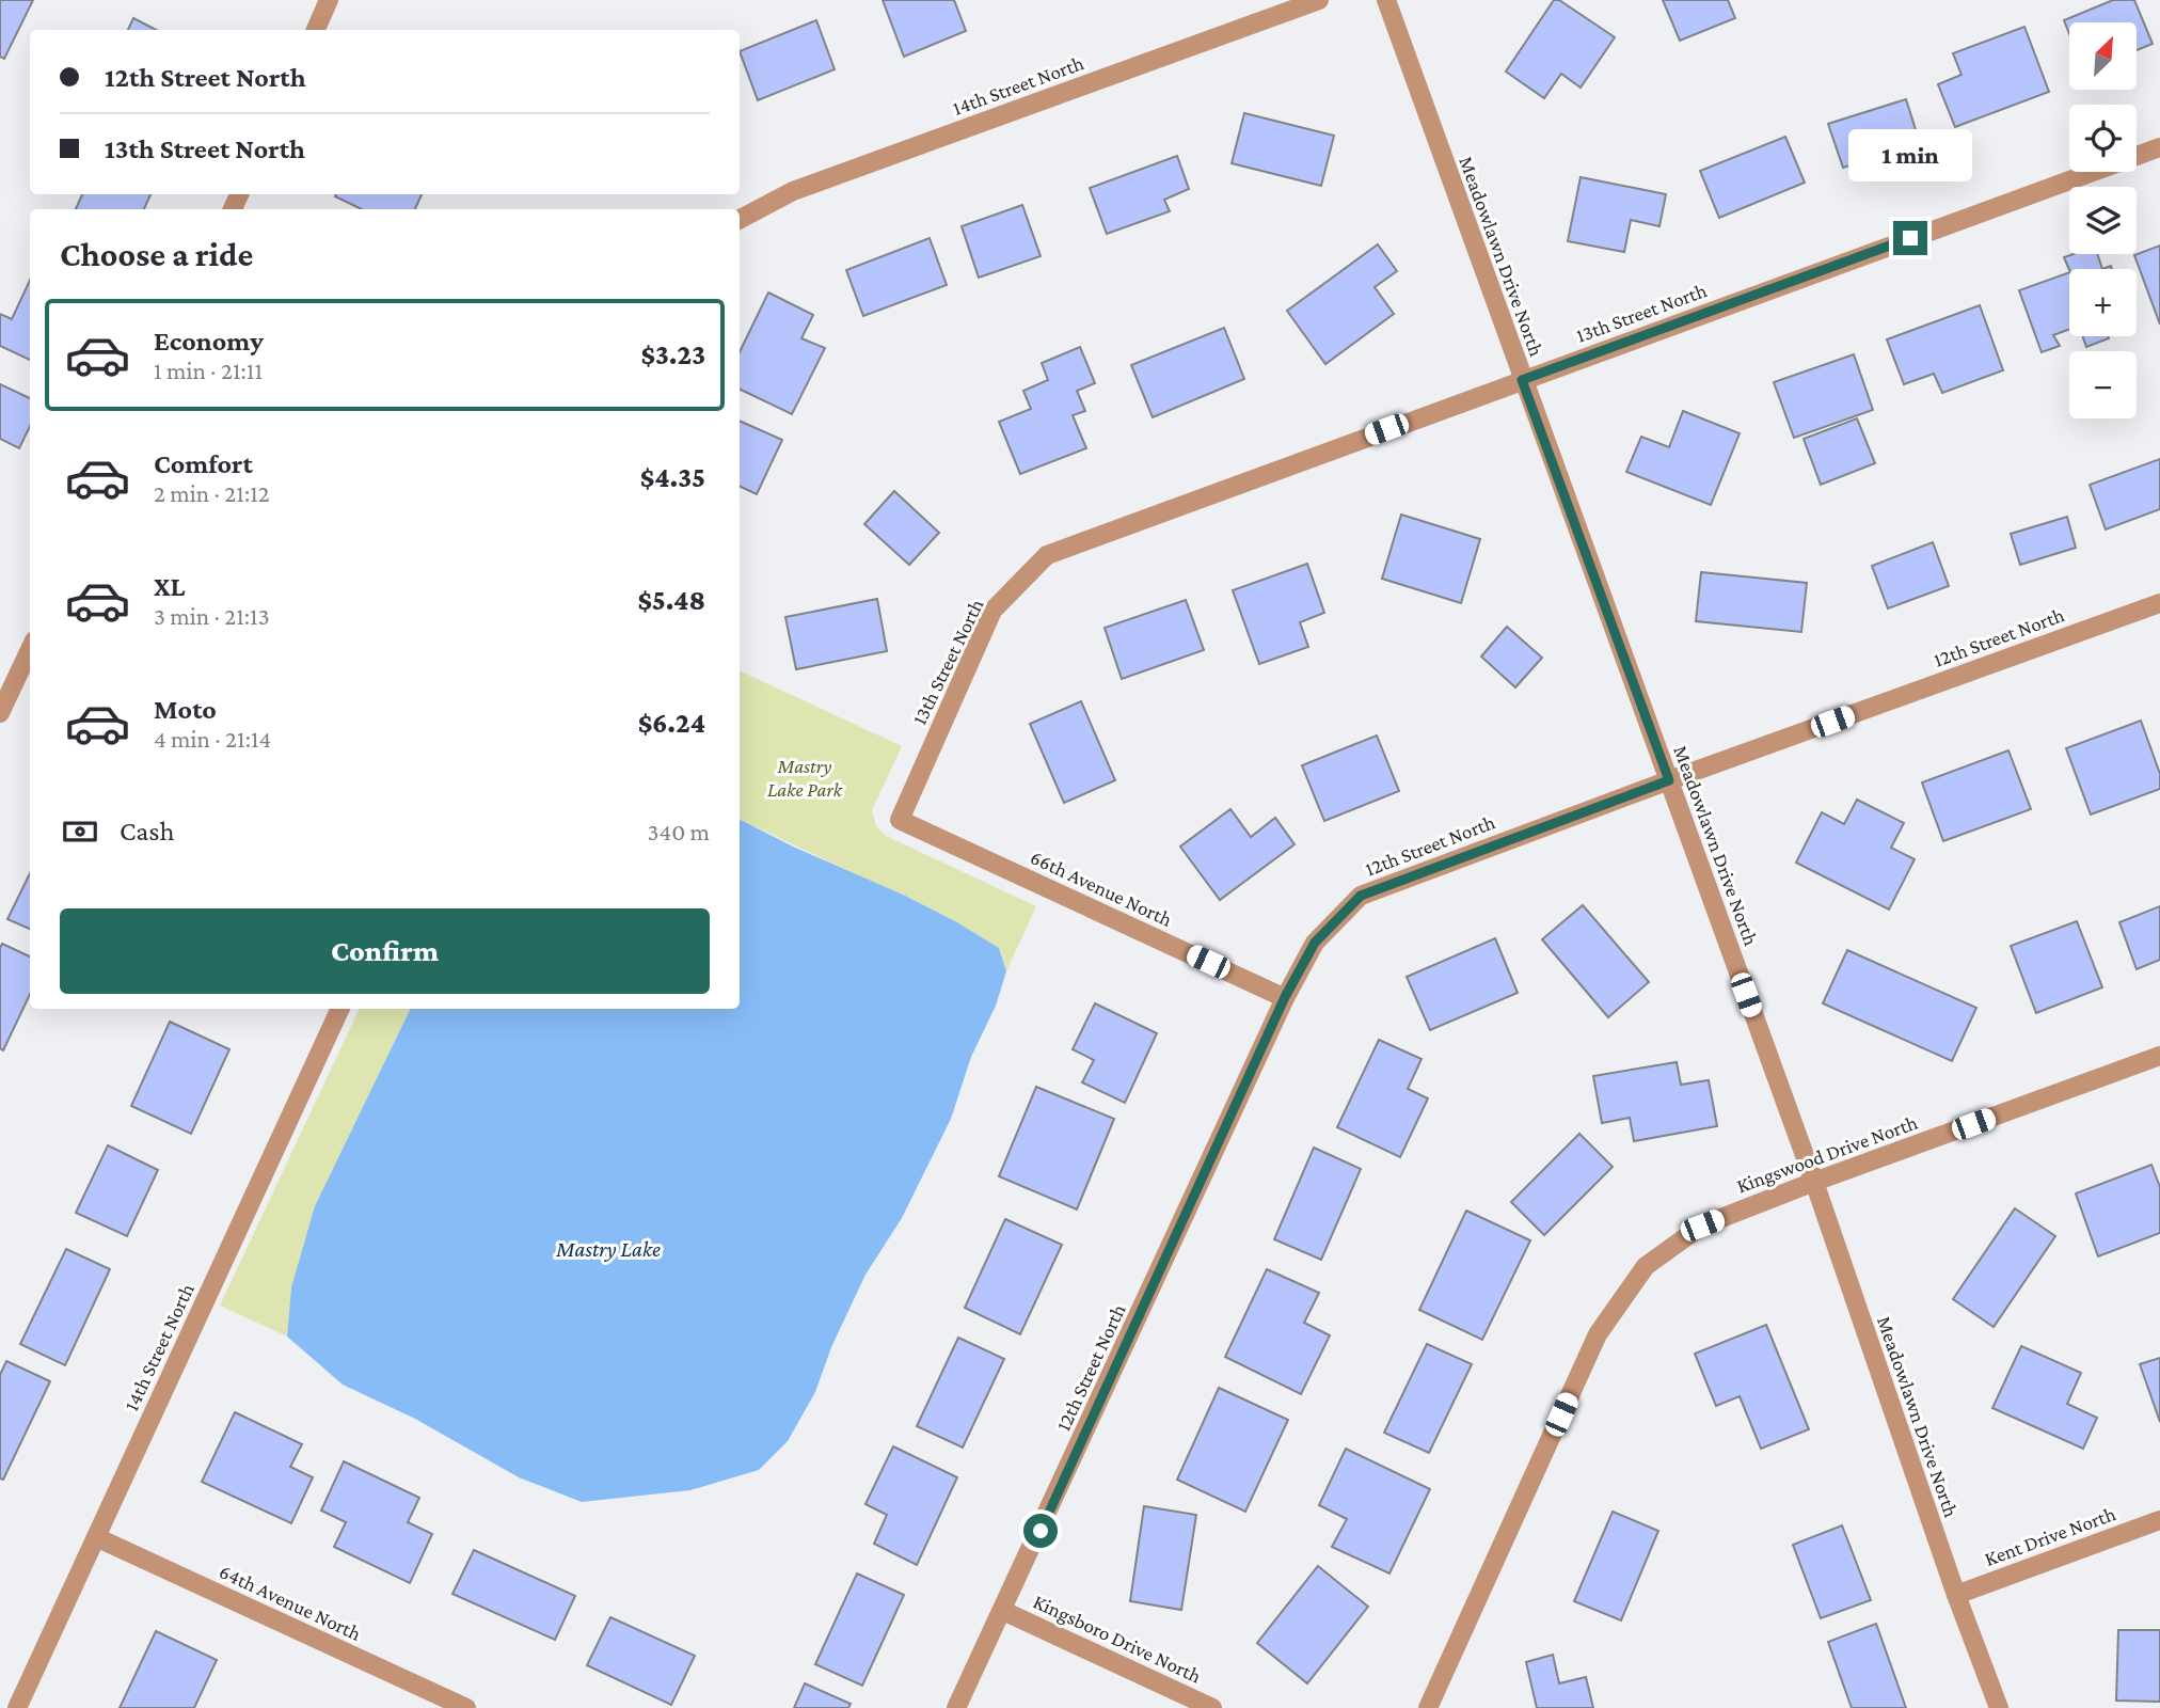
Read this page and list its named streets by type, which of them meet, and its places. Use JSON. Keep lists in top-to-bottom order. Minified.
{"streets":{"street":["14th Street North","Meadowlawn Drive North","13th Street North","12th Street North","66th Avenue North","Kingswood Drive North","Kent Drive North","64th Avenue North","Kingsboro Drive North"]},"crossings":[["14th Street North","64th Avenue North"],["Meadowlawn Drive North","13th Street North"],["Meadowlawn Drive North","12th Street North"],["Meadowlawn Drive North","Kingswood Drive North"],["Meadowlawn Drive North","Kent Drive North"],["13th Street North","66th Avenue North"],["12th Street North","66th Avenue North"],["12th Street North","Kingsboro Drive North"]],"water":["Mastry Lake"],"parks":["Mastry Lake Park"],"north":"top right","page":{"map_buttons":["+","−"],"banner":["12th Street North","13th Street North"],"bubble":"1 min","heading":"Choose a ride","list":[{"name":"Economy","note":"1 min · 21:11","value":"$3.23"},{"name":"Comfort","note":"2 min · 21:12","value":"$4.35"},{"name":"XL","note":"3 min · 21:13","value":"$5.48"},{"name":"Moto","note":"4 min · 21:14","value":"$6.24"}],"pay":["Cash","340 m"],"buttons":"Confirm"}}
